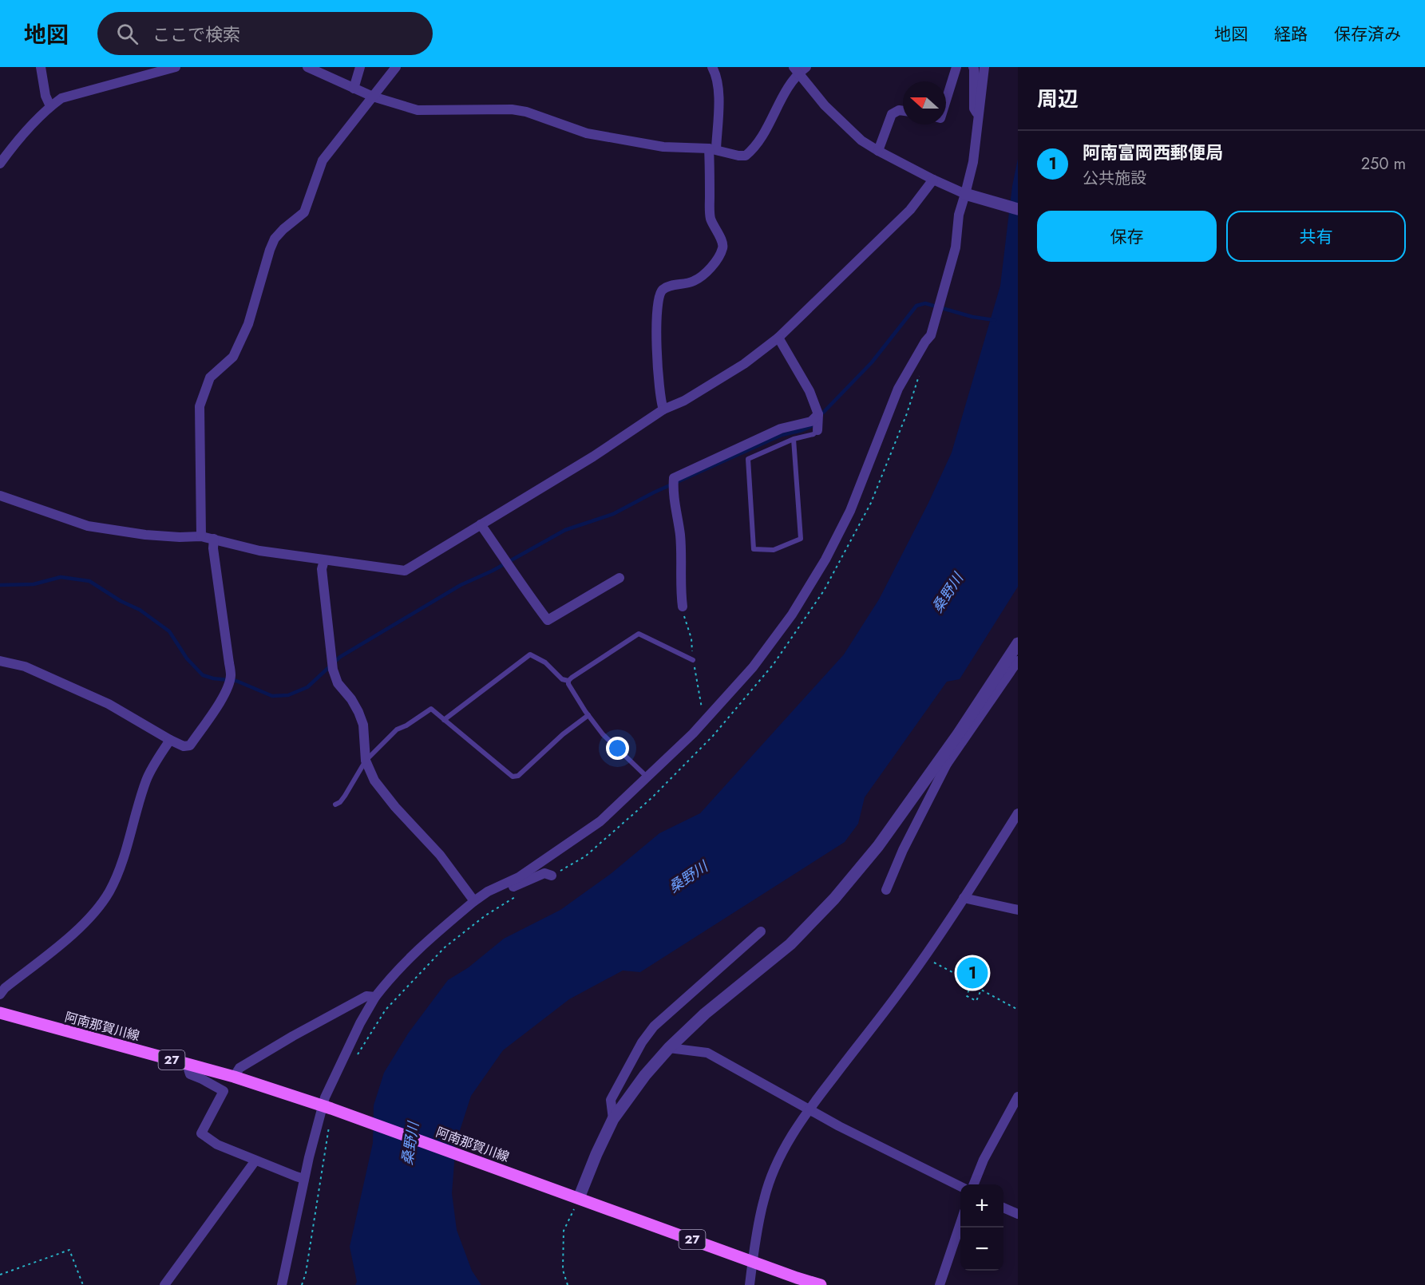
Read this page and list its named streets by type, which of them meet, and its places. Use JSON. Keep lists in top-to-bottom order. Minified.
{"streets":{"main road":["阿南那賀川線","27"]},"water":["桑野川"],"north":"left","page":{"header":"地図","search":"ここで検索","nav":["地図","経路","保存済み"],"heading":"周辺","list":[{"mark":"1","name":"阿南富岡西郵便局","note":"公共施設","value":"250 m"}],"buttons":["保存","共有"],"pins":"1","map_buttons":["+","−"]}}
